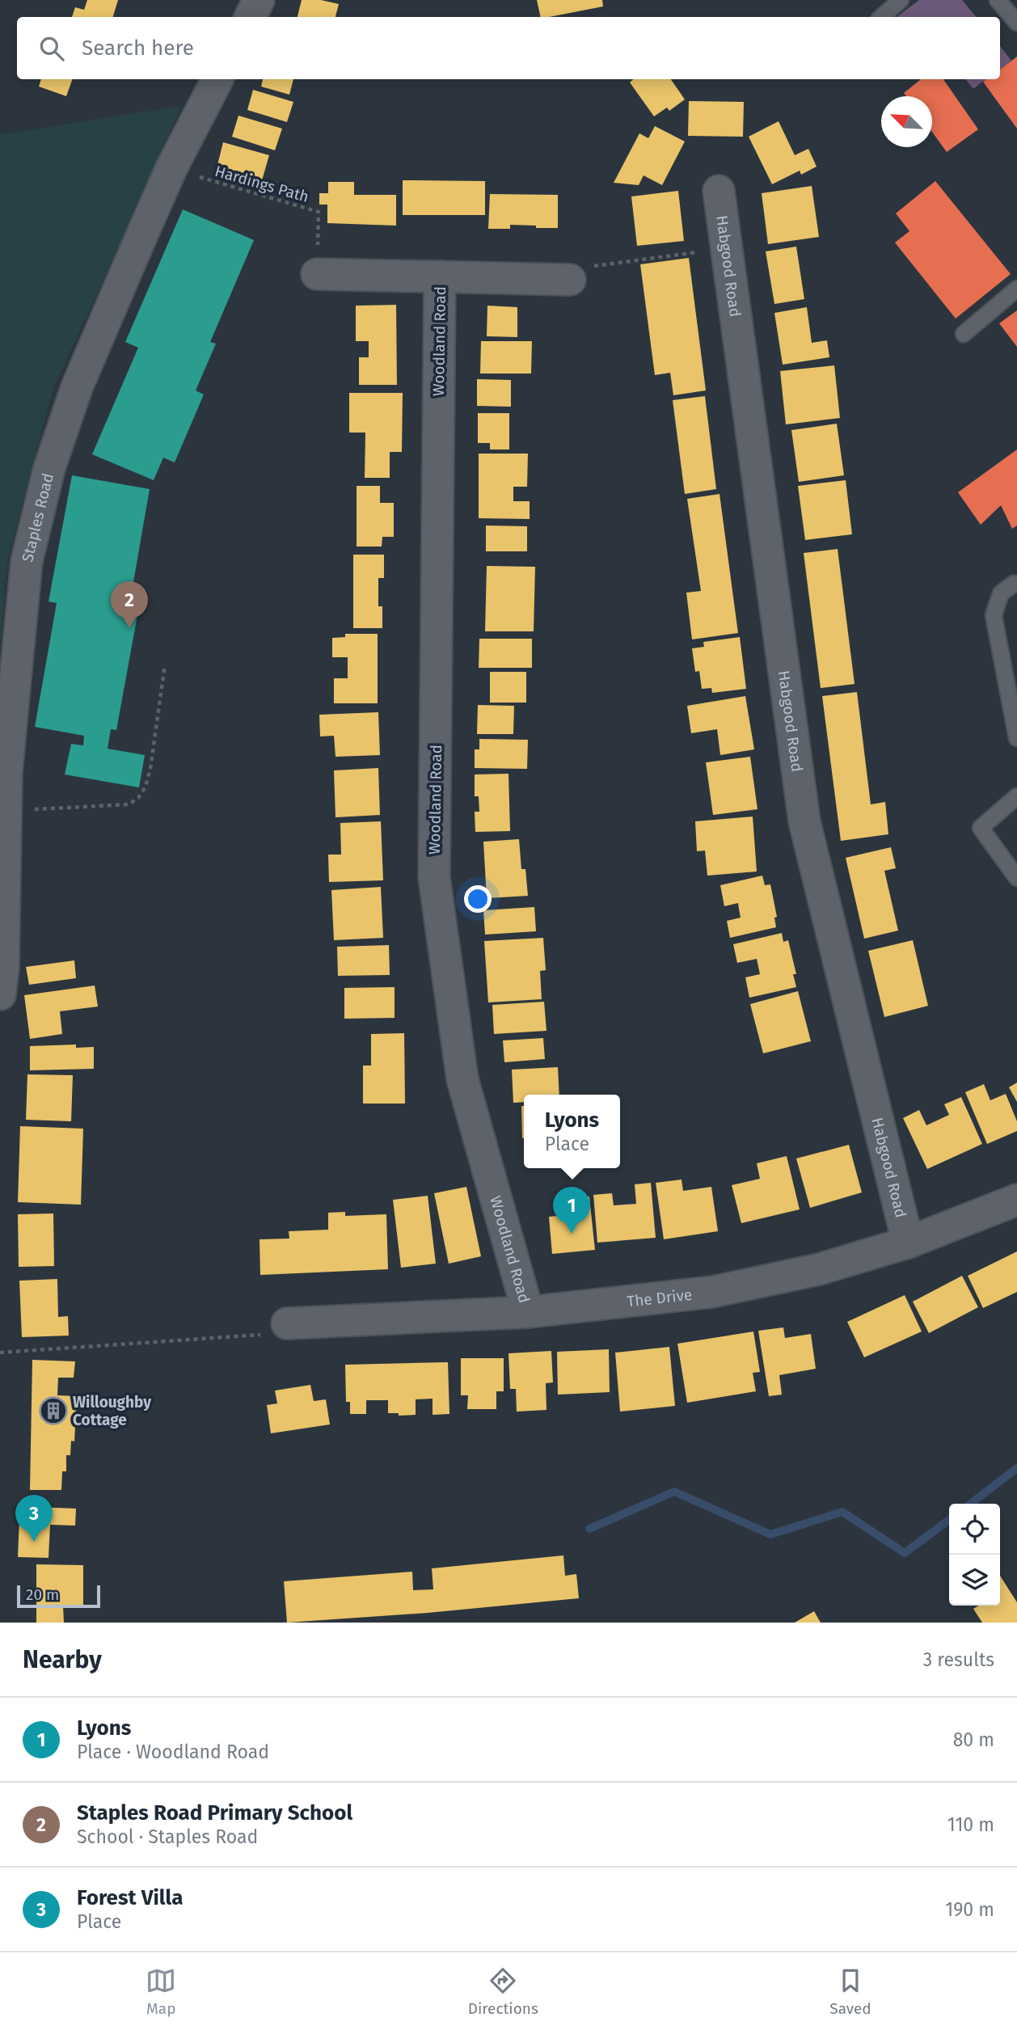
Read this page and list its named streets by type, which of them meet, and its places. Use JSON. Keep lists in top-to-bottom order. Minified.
{"streets":{"street":["Habgood Road","Woodland Road","Staples Road","The Drive"],"path":["Hardings Path"]},"crossings":[["Hardings Path","Staples Road"],["Habgood Road","The Drive"],["Woodland Road","The Drive"]],"places":{"building":["Willoughby Cottage"]},"scale_bar":"20 m","north":"top left","page":{"search":"Search here","pins":["2","1","3"],"popup":["Lyons","Place"],"scale":"20 m","heading":["Nearby","3 results"],"list":[{"mark":"1","name":"Lyons","note":"Place · Woodland Road","value":"80 m"},{"mark":"2","name":"Staples Road Primary School","note":"School · Staples Road","value":"110 m"},{"mark":"3","name":"Forest Villa","note":"Place","value":"190 m"}],"nav":["Map","Directions","Saved"]}}
